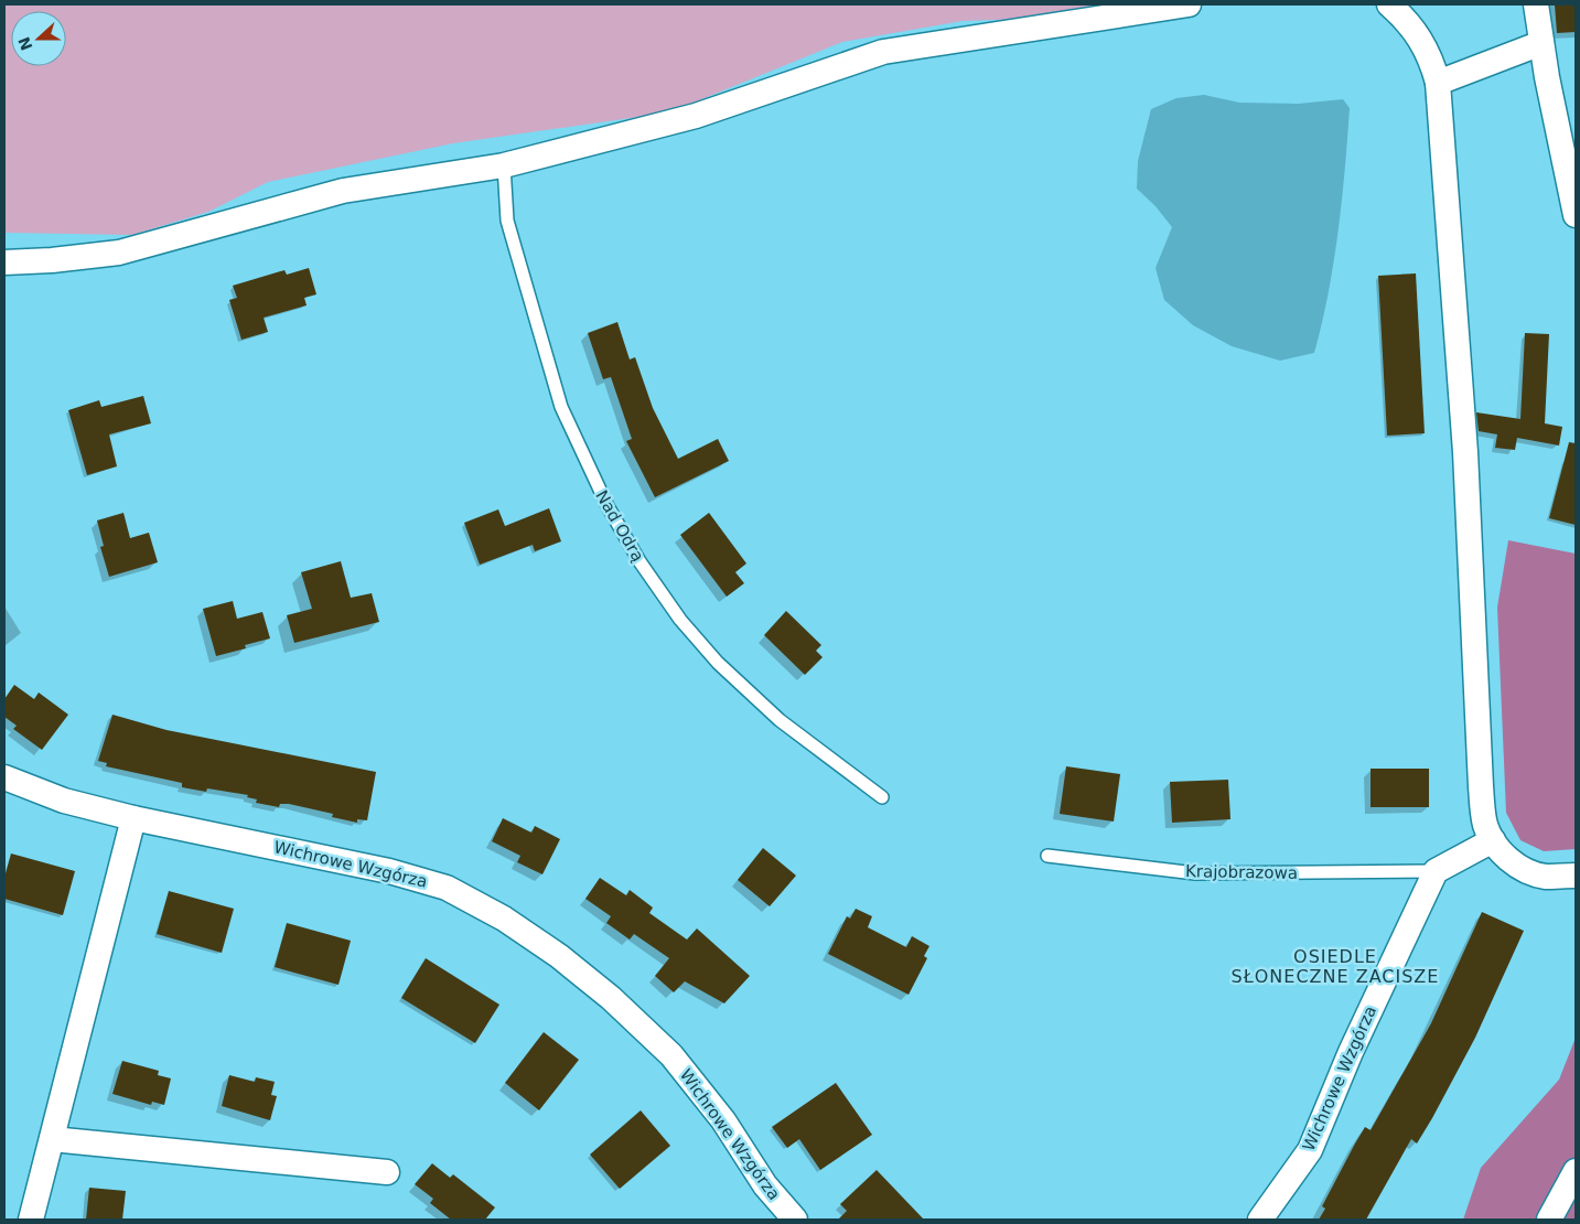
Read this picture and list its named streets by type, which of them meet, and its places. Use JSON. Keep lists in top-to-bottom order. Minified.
{"streets":{"street":["Wichrowe Wzgórza"],"lane":["Nad Odrą","Krajobrazowa"]},"crossings":[["Wichrowe Wzgórza","Krajobrazowa"]],"districts":["OSIEDLE SŁONECZNE ZACISZE"],"north":"left"}
